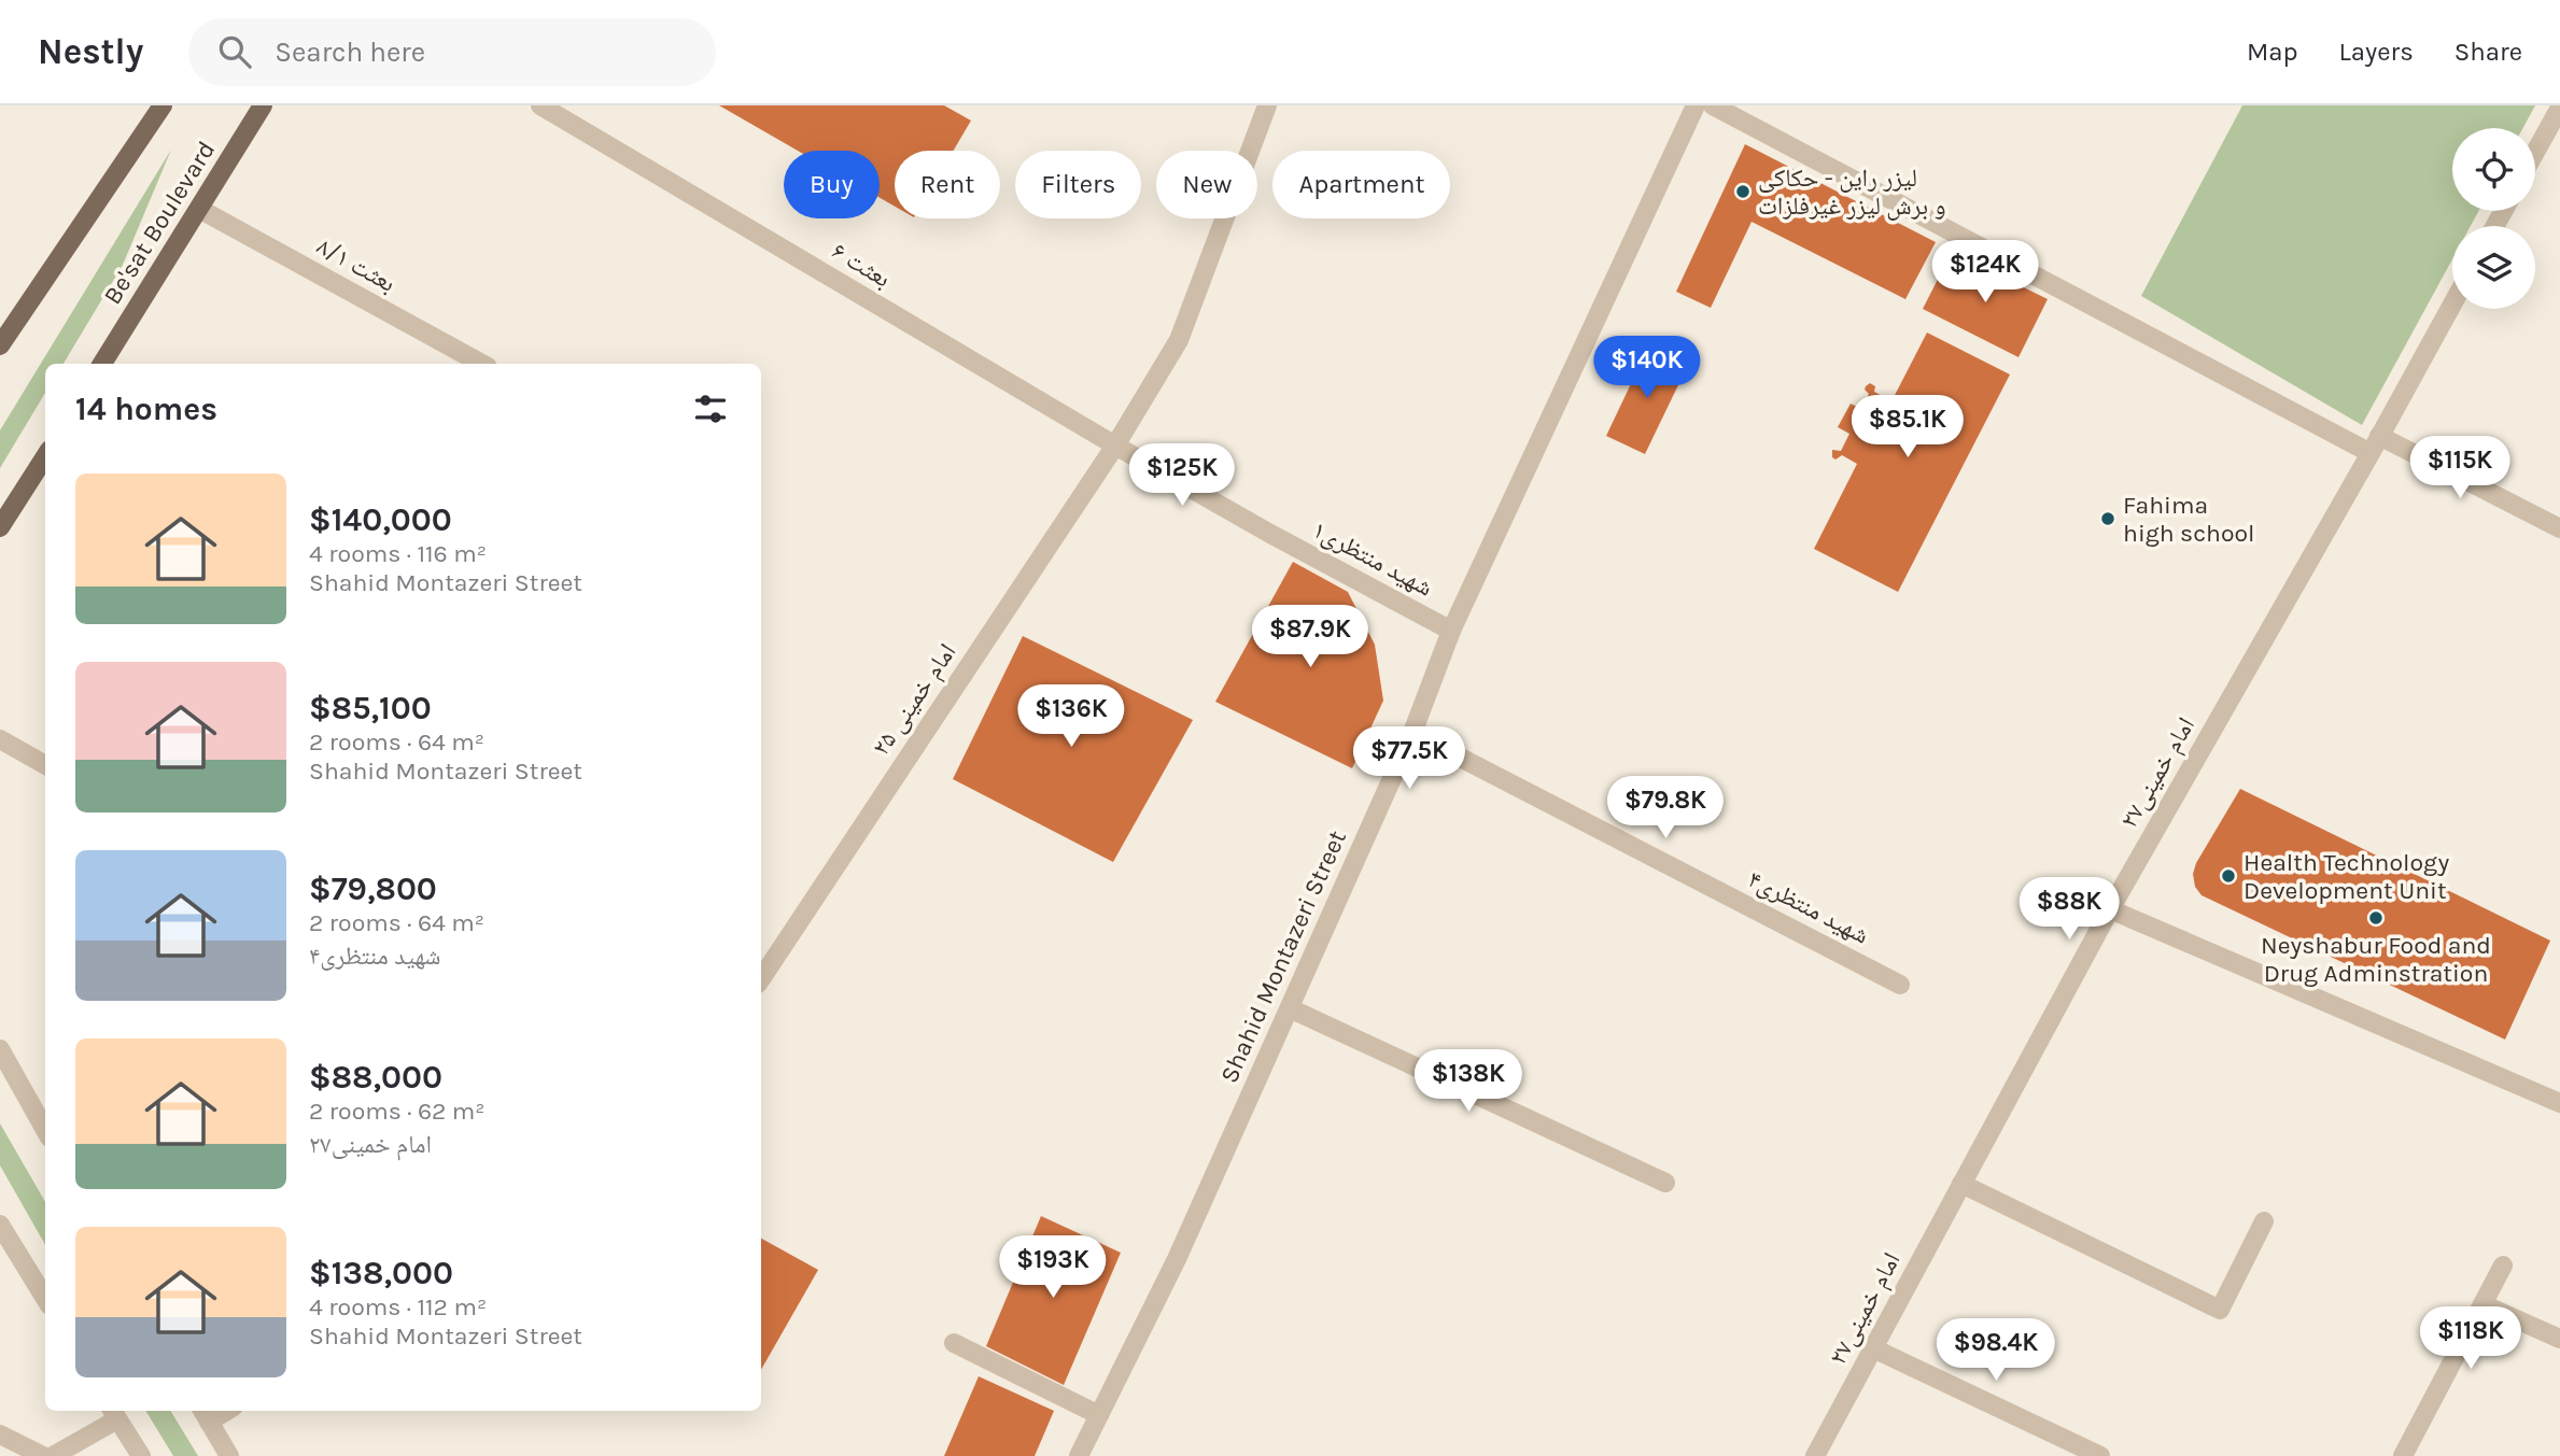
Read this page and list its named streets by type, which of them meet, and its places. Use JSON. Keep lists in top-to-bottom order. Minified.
{"streets":{"main road":["Be'sat Boulevard"],"street":["بعثت ۸/۱","بعثت ۶","شهید منتظری۱","امام خمینی ۲۵","امام خمینی۲۷","شهید منتظری۴","Shahid Montazeri Street"]},"crossings":[["Be'sat Boulevard","بعثت ۸/۱"],["بعثت ۶","شهید منتظری۱"],["بعثت ۶","امام خمینی ۲۵"],["شهید منتظری۱","Shahid Montazeri Street"],["شهید منتظری۴","Shahid Montazeri Street"]],"places":["لیزر راین - حکاکی و برش لیزر غیرفلزات","Fahima high school","Health Technology Development Unit","Neyshabur Food and Drug Adminstration"],"page":{"header":"Nestly","search":"Search here","nav":["Map","Layers","Share"],"chip":["Buy","Rent","Filters","New","Apartment"],"price":["$124K","$140K","$85.1K","$115K","$125K","$87.9K","$136K","$77.5K","$79.8K","$88K","$138K","$193K","$118K","$98.4K"],"heading":"14 homes","list":[{"name":"$140,000","note":"4 rooms · 116 m² · Shahid Montazeri Street"},{"name":"$85,100","note":"2 rooms · 64 m² · Shahid Montazeri Street"},{"name":"$79,800","note":"2 rooms · 64 m² · شهید منتظری۴"},{"name":"$88,000","note":"2 rooms · 62 m² · امام خمینی۲۷"},{"name":"$138,000","note":"4 rooms · 112 m² · Shahid Montazeri Street"}]}}
